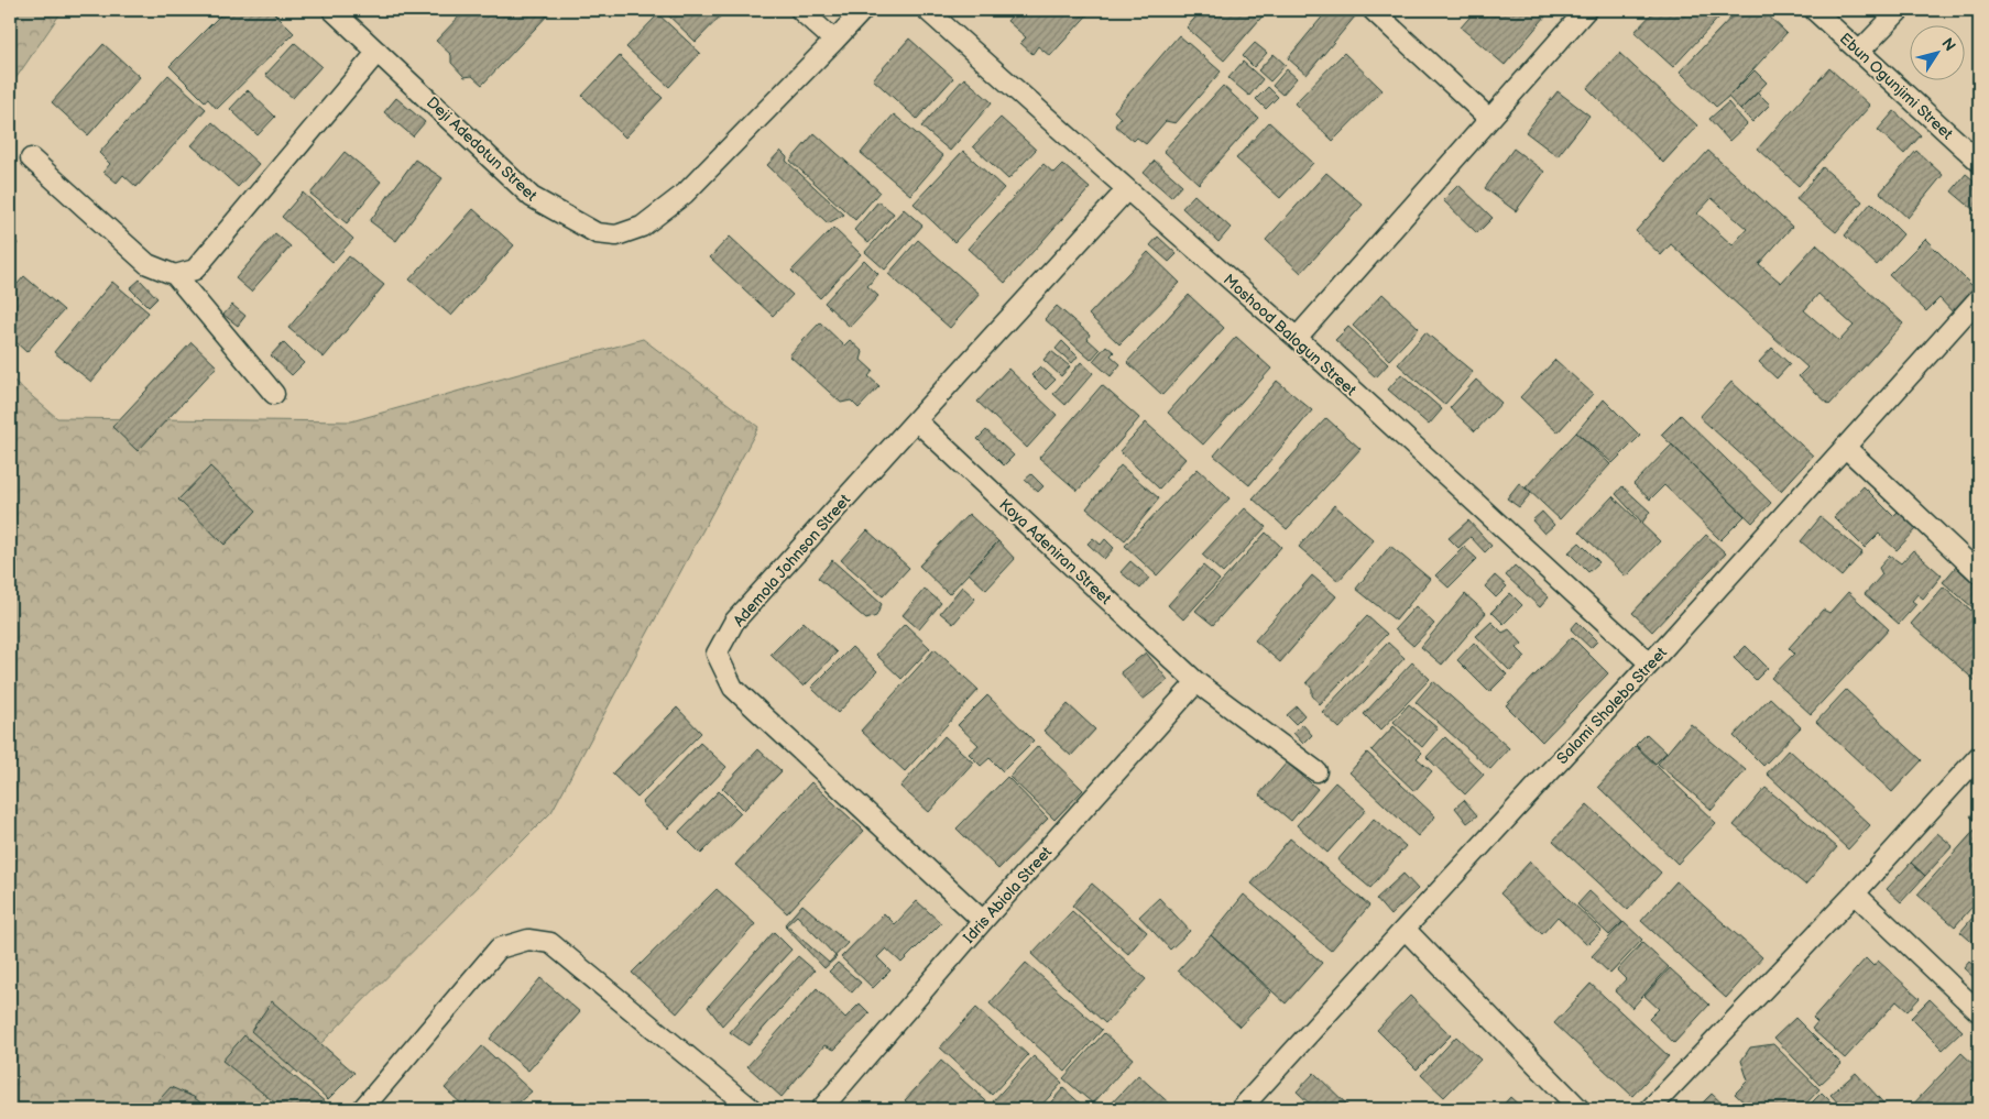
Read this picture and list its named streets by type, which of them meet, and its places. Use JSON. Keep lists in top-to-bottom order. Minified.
{"streets":{"street":["Ebun Ogunjimi Street","Deji Adedotun Street","Moshood Balogun Street","Koya Adeniran Street","Ademola Johnson Street","Salami Sholebo Street","Idris Abiola Street"]},"crossings":[["Moshood Balogun Street","Ademola Johnson Street"],["Moshood Balogun Street","Salami Sholebo Street"],["Koya Adeniran Street","Ademola Johnson Street"],["Koya Adeniran Street","Idris Abiola Street"],["Ademola Johnson Street","Idris Abiola Street"]],"north":"top right"}
